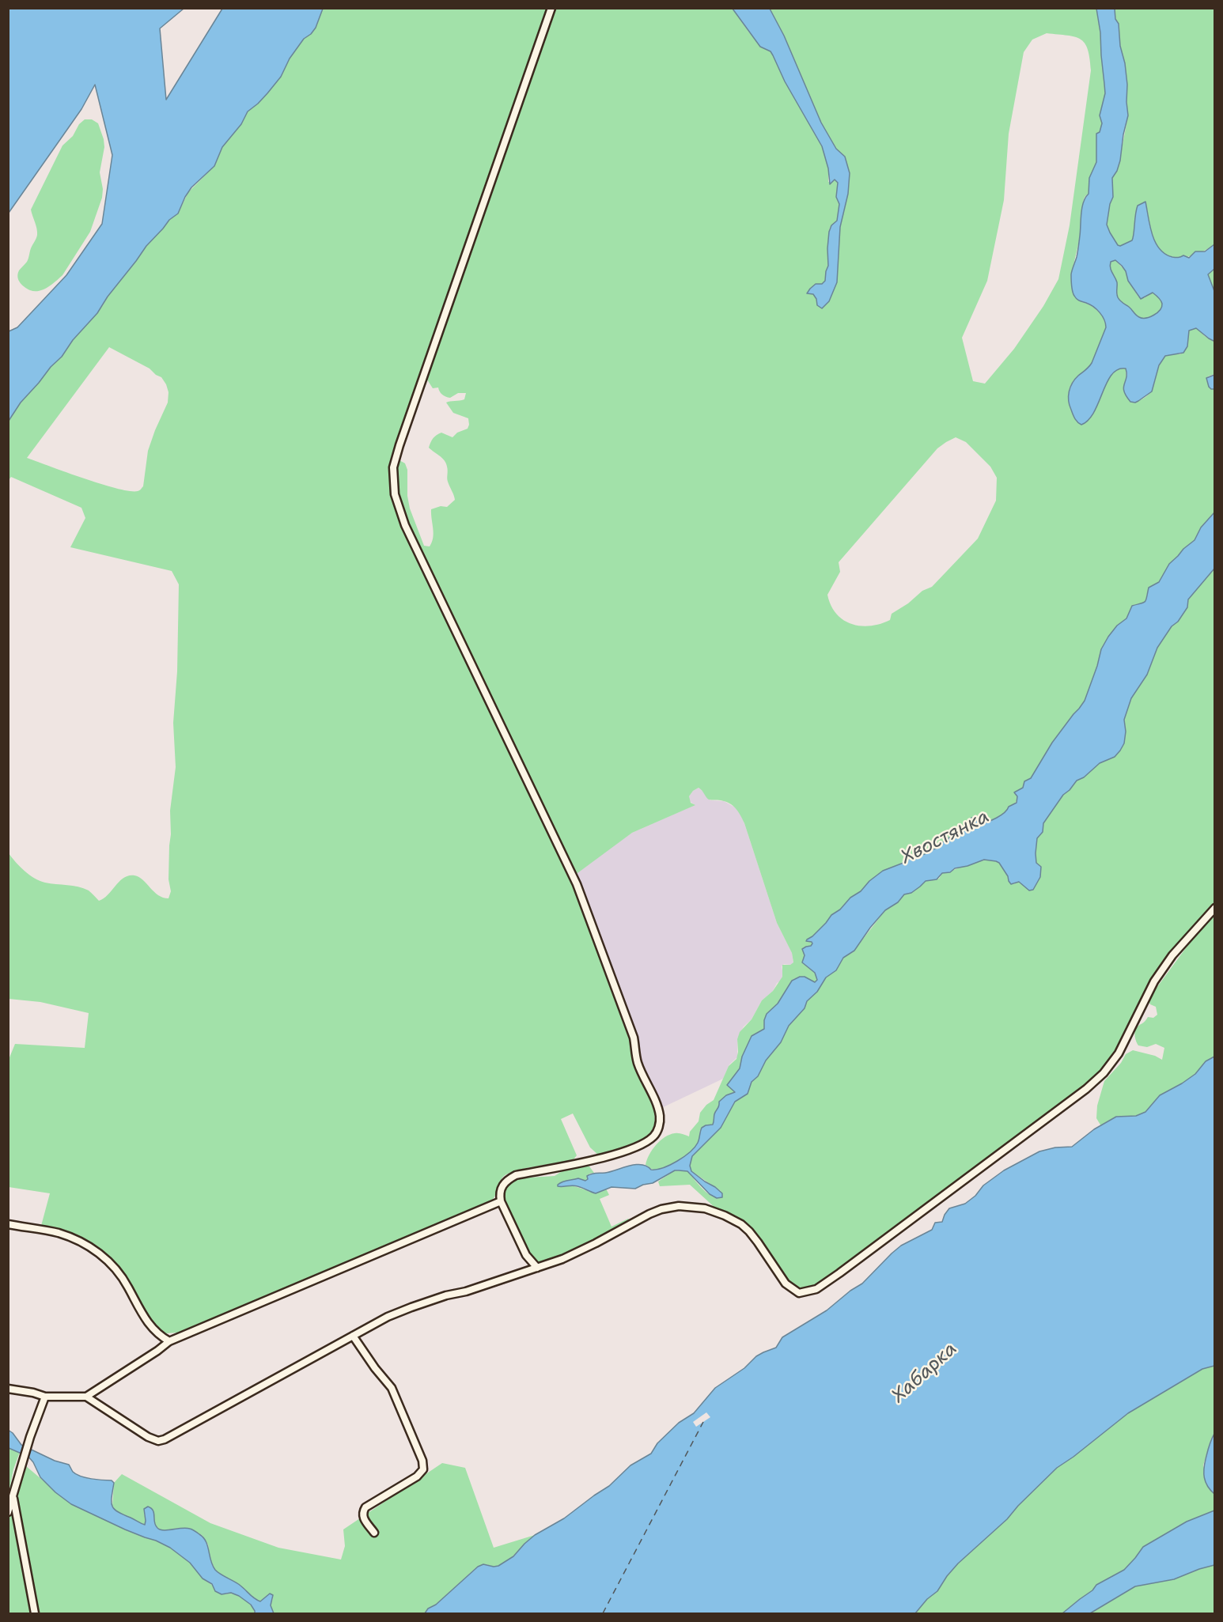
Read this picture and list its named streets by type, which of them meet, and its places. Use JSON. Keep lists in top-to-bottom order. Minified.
{"water":["Хвостянка","Хабарка"]}
